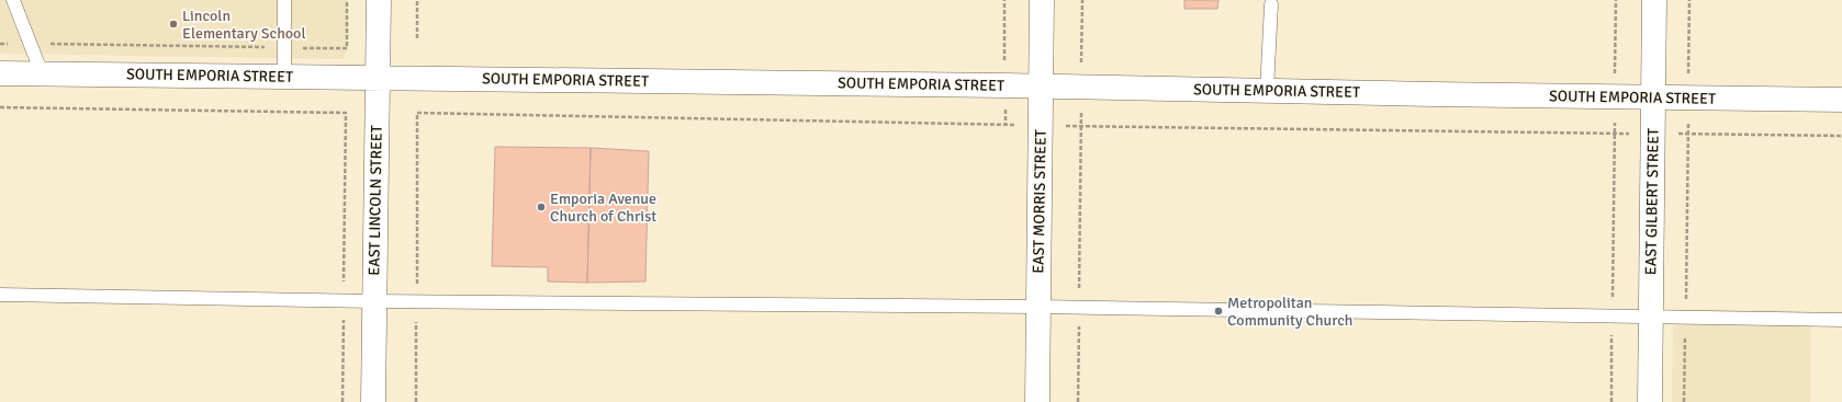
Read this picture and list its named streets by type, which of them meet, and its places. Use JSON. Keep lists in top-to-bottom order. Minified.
{"streets":{"street":["SOUTH EMPORIA STREET","EAST LINCOLN STREET","EAST MORRIS STREET","EAST GILBERT STREET"]},"crossings":[["SOUTH EMPORIA STREET","EAST LINCOLN STREET"],["SOUTH EMPORIA STREET","EAST MORRIS STREET"],["SOUTH EMPORIA STREET","EAST GILBERT STREET"]],"places":["Lincoln Elementary School","Emporia Avenue Church of Christ","Metropolitan Community Church"]}
